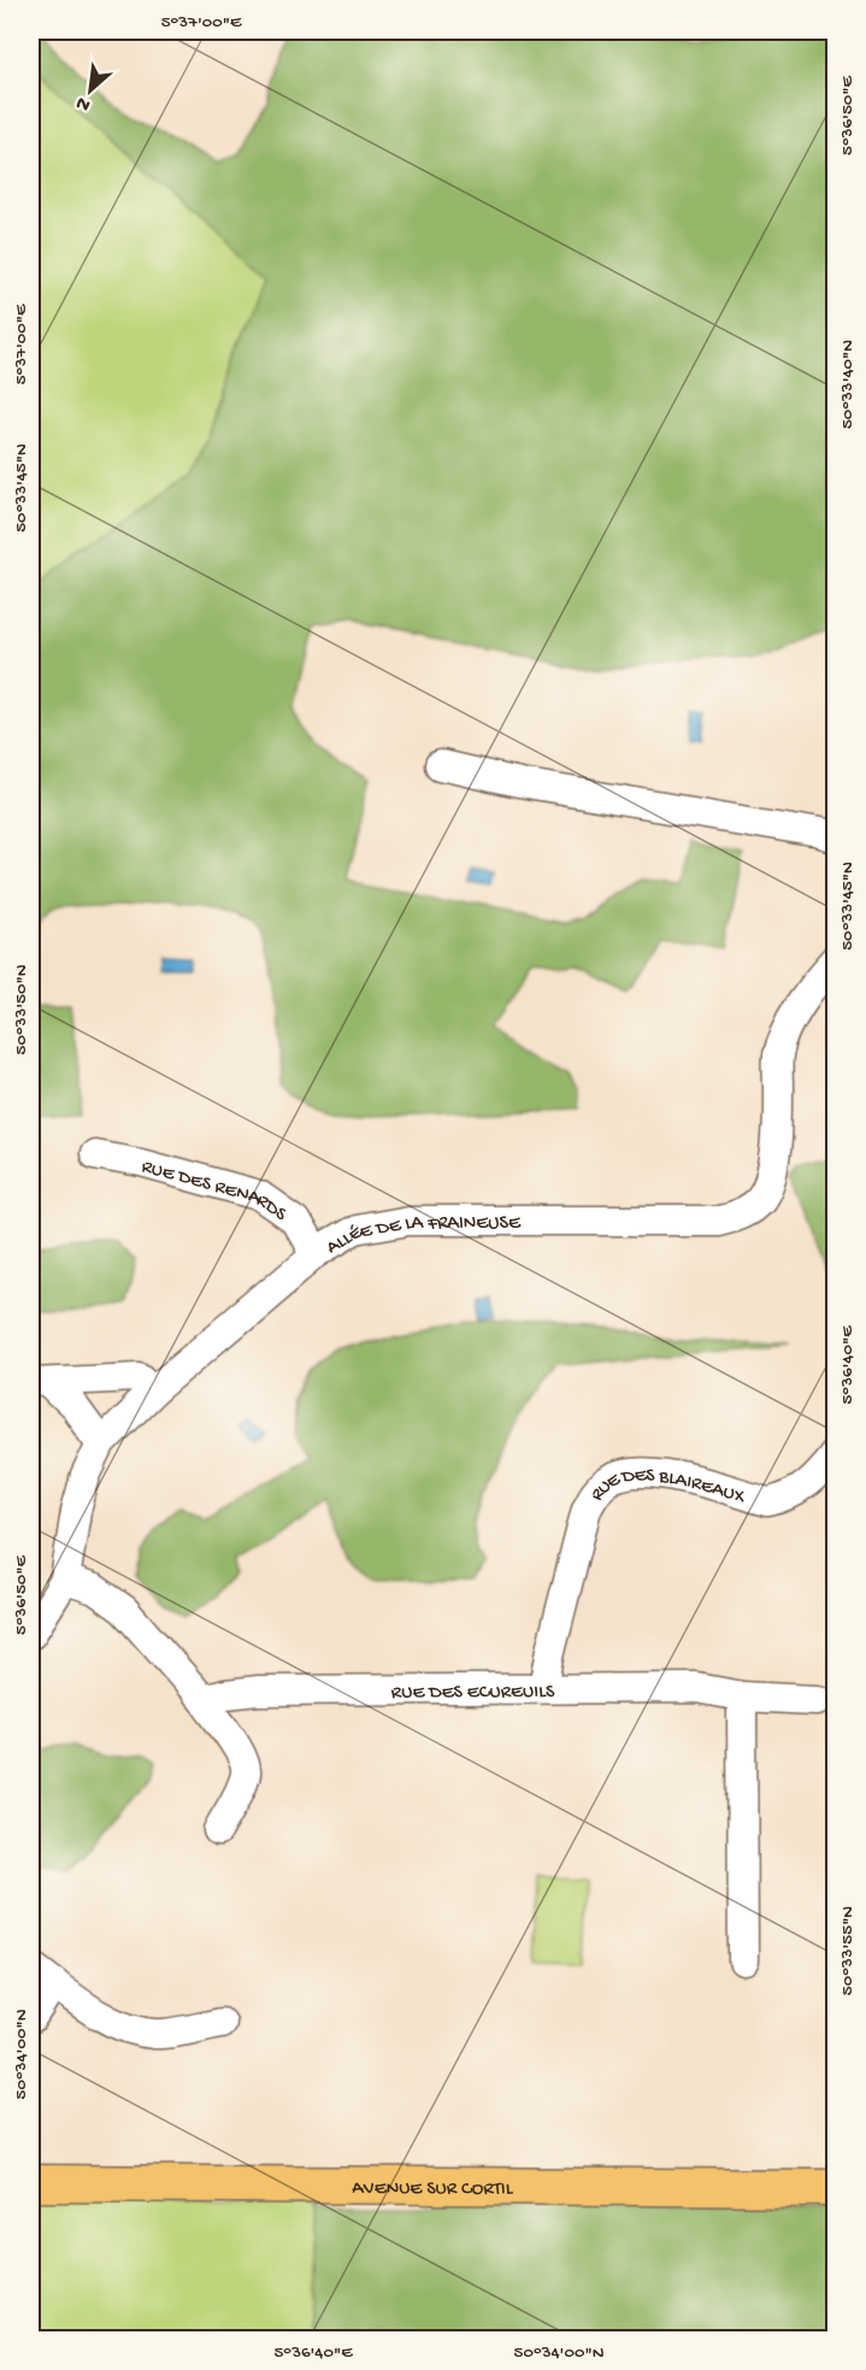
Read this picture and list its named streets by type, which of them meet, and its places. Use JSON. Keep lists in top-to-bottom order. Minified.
{"streets":{"main road":["AVENUE SUR CORTIL"],"street":["RUE DES RENARDS","ALLÉE DE LA FRAINEUSE","RUE DES BLAIREAUX","RUE DES ECUREUILS"]},"crossings":[["RUE DES RENARDS","ALLÉE DE LA FRAINEUSE"],["RUE DES BLAIREAUX","RUE DES ECUREUILS"]],"north":"bottom left","coordinates":["5°37'00\"E","5°36'50\"E","50°33'40\"N","50°33'45\"N","50°33'50\"N","5°36'40\"E","50°33'55\"N","50°34'00\"N"]}
